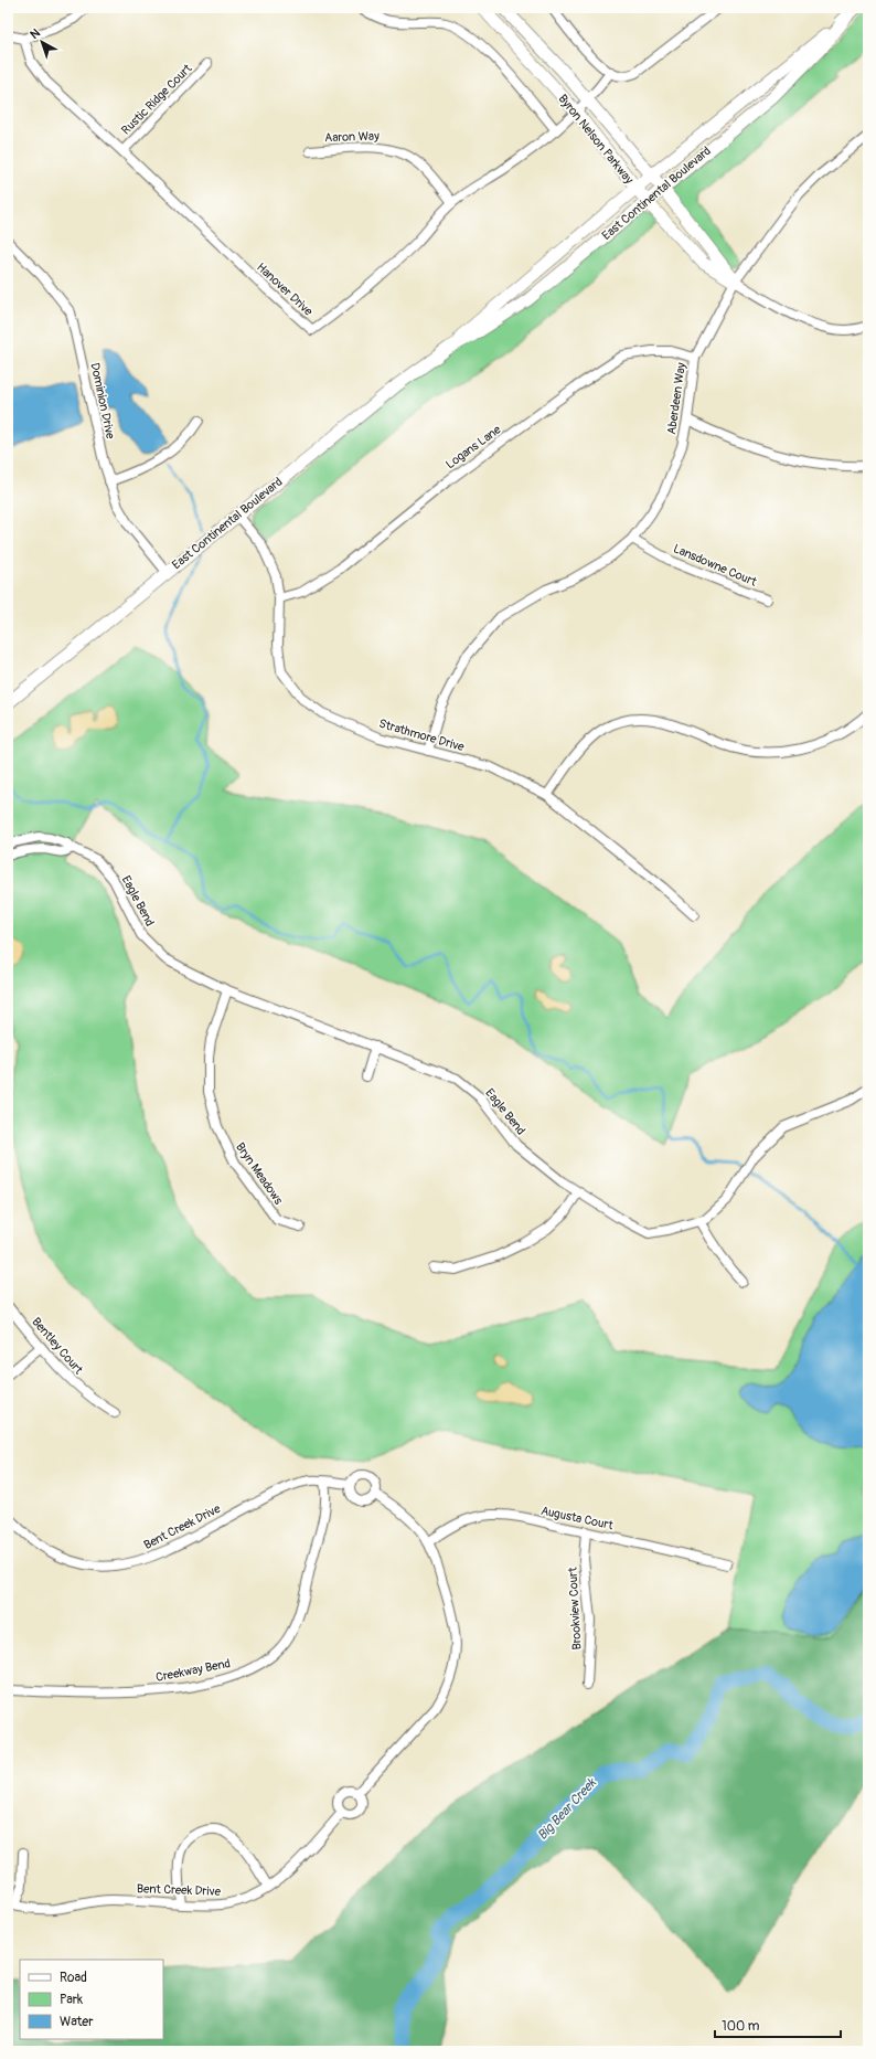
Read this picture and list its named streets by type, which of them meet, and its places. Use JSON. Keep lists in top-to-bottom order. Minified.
{"streets":{"main road":["Byron Nelson Parkway","East Continental Boulevard"],"street":["Rustic Ridge Court","Aaron Way","Hanover Drive","Aberdeen Way","Dominion Drive","Logans Lane","Lansdowne Court","Strathmore Drive","Eagle Bend","Bryn Meadows","Bentley Court","Augusta Court","Bent Creek Drive","Brookview Court","Creekway Bend"]},"crossings":[["Rustic Ridge Court","Hanover Drive"],["Aaron Way","Hanover Drive"],["Byron Nelson Parkway","East Continental Boulevard"],["Byron Nelson Parkway","Hanover Drive"],["Byron Nelson Parkway","Aberdeen Way"],["East Continental Boulevard","Dominion Drive"],["East Continental Boulevard","Strathmore Drive"],["Aberdeen Way","Logans Lane"],["Aberdeen Way","Lansdowne Court"],["Aberdeen Way","Strathmore Drive"],["Logans Lane","Strathmore Drive"],["Eagle Bend","Bryn Meadows"],["Augusta Court","Brookview Court"],["Bent Creek Drive","Creekway Bend"]],"water":["Big Bear Creek"],"legend":["Road","Park","Water"],"scale_bar":"100 m","north":"top left"}
